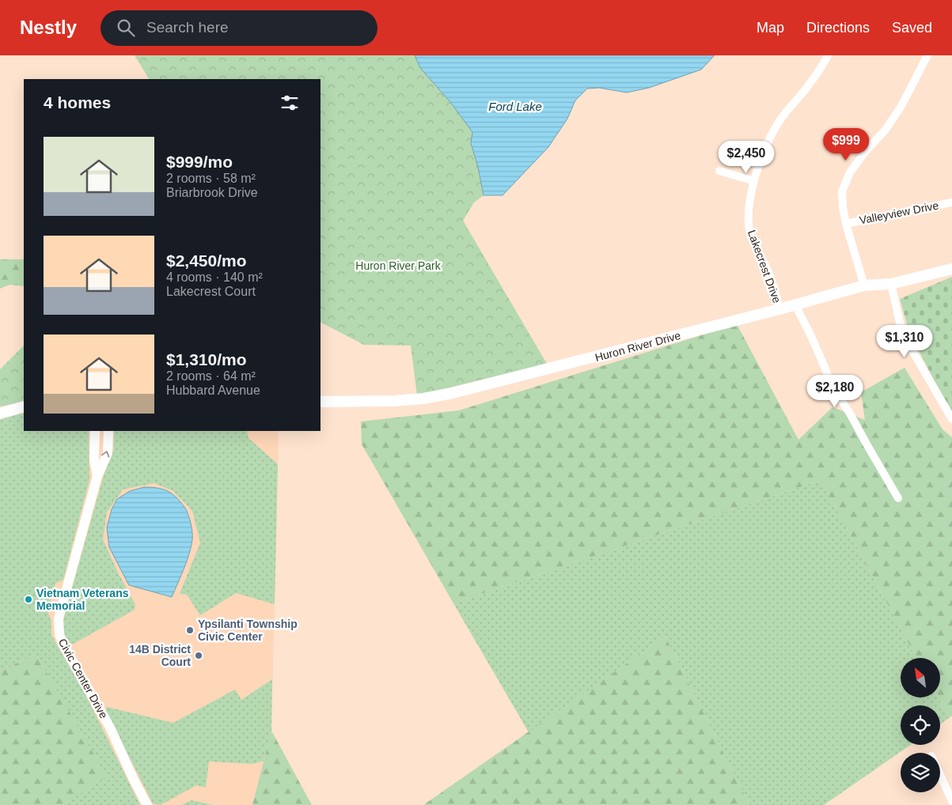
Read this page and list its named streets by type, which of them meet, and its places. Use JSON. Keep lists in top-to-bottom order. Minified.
{"streets":{"main road":["Huron River Drive"],"street":["Valleyview Drive","Lakecrest Drive","Civic Center Drive"]},"crossings":[["Lakecrest Drive","Huron River Drive"]],"water":["Ford Lake"],"parks":["Huron River Park"],"places":["Vietnam Veterans Memorial","Ypsilanti Township Civic Center","14B District Court"],"north":"top left","page":{"header":"Nestly","search":"Search here","nav":["Map","Directions","Saved"],"heading":"4 homes","list":[{"name":"$999/mo","note":"2 rooms · 58 m² · Briarbrook Drive"},{"name":"$2,450/mo","note":"4 rooms · 140 m² · Lakecrest Court"},{"name":"$1,310/mo","note":"2 rooms · 64 m² · Hubbard Avenue"}],"price":["$999","$2,450","$1,310","$2,180"]}}
